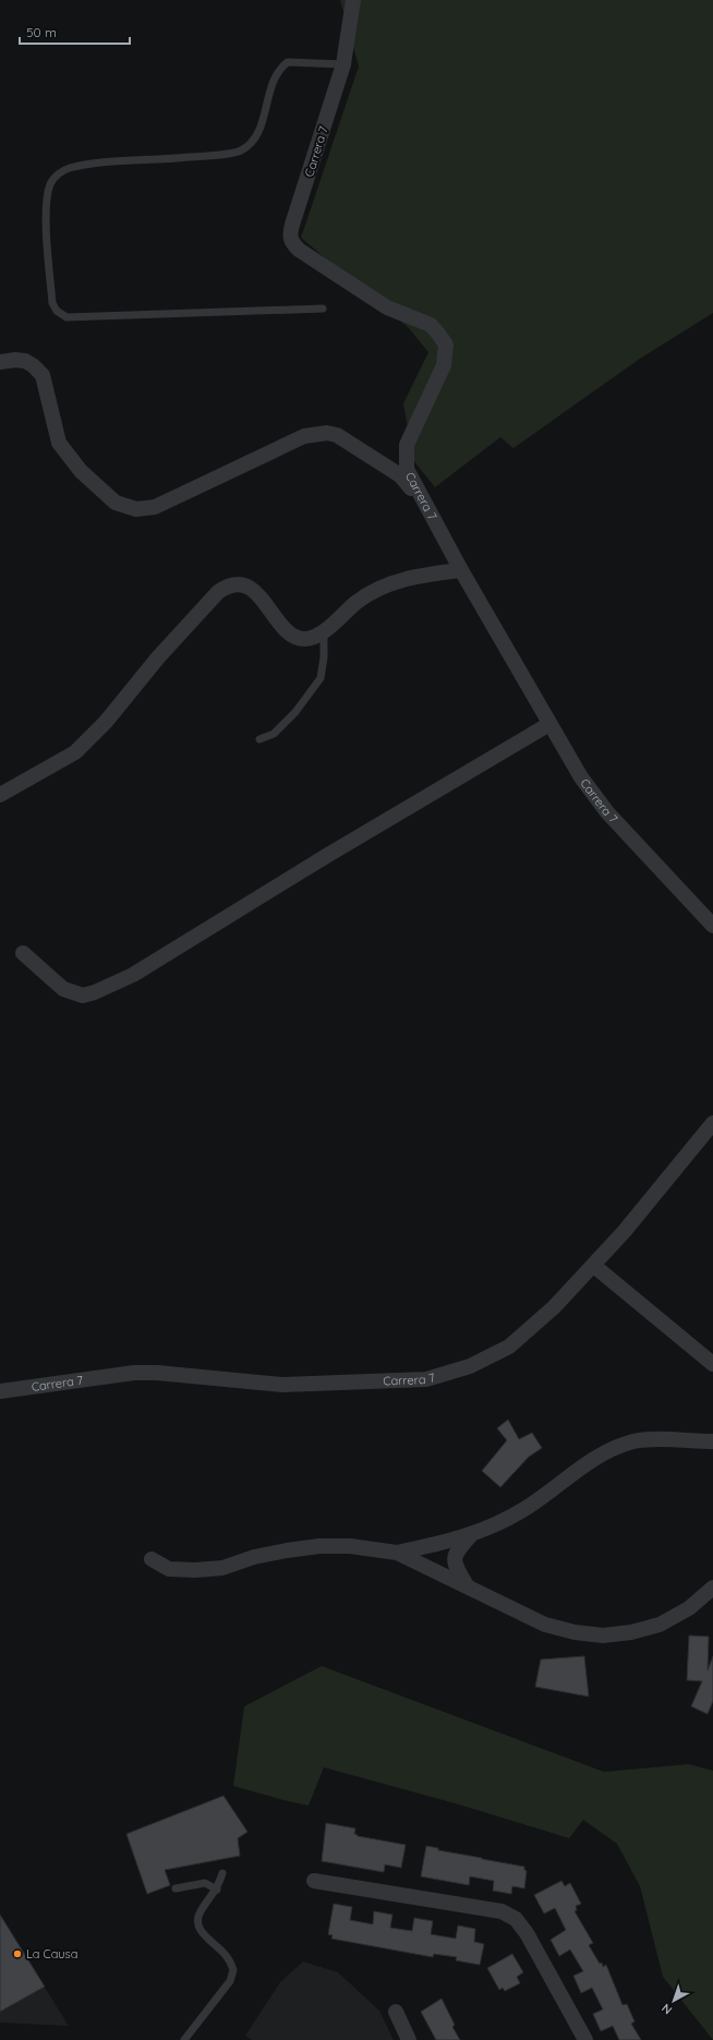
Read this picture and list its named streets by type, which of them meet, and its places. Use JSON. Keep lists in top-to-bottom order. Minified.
{"streets":{"street":["Carrera 7"]},"places":["La Causa"],"scale_bar":"50 m","north":"bottom left"}
